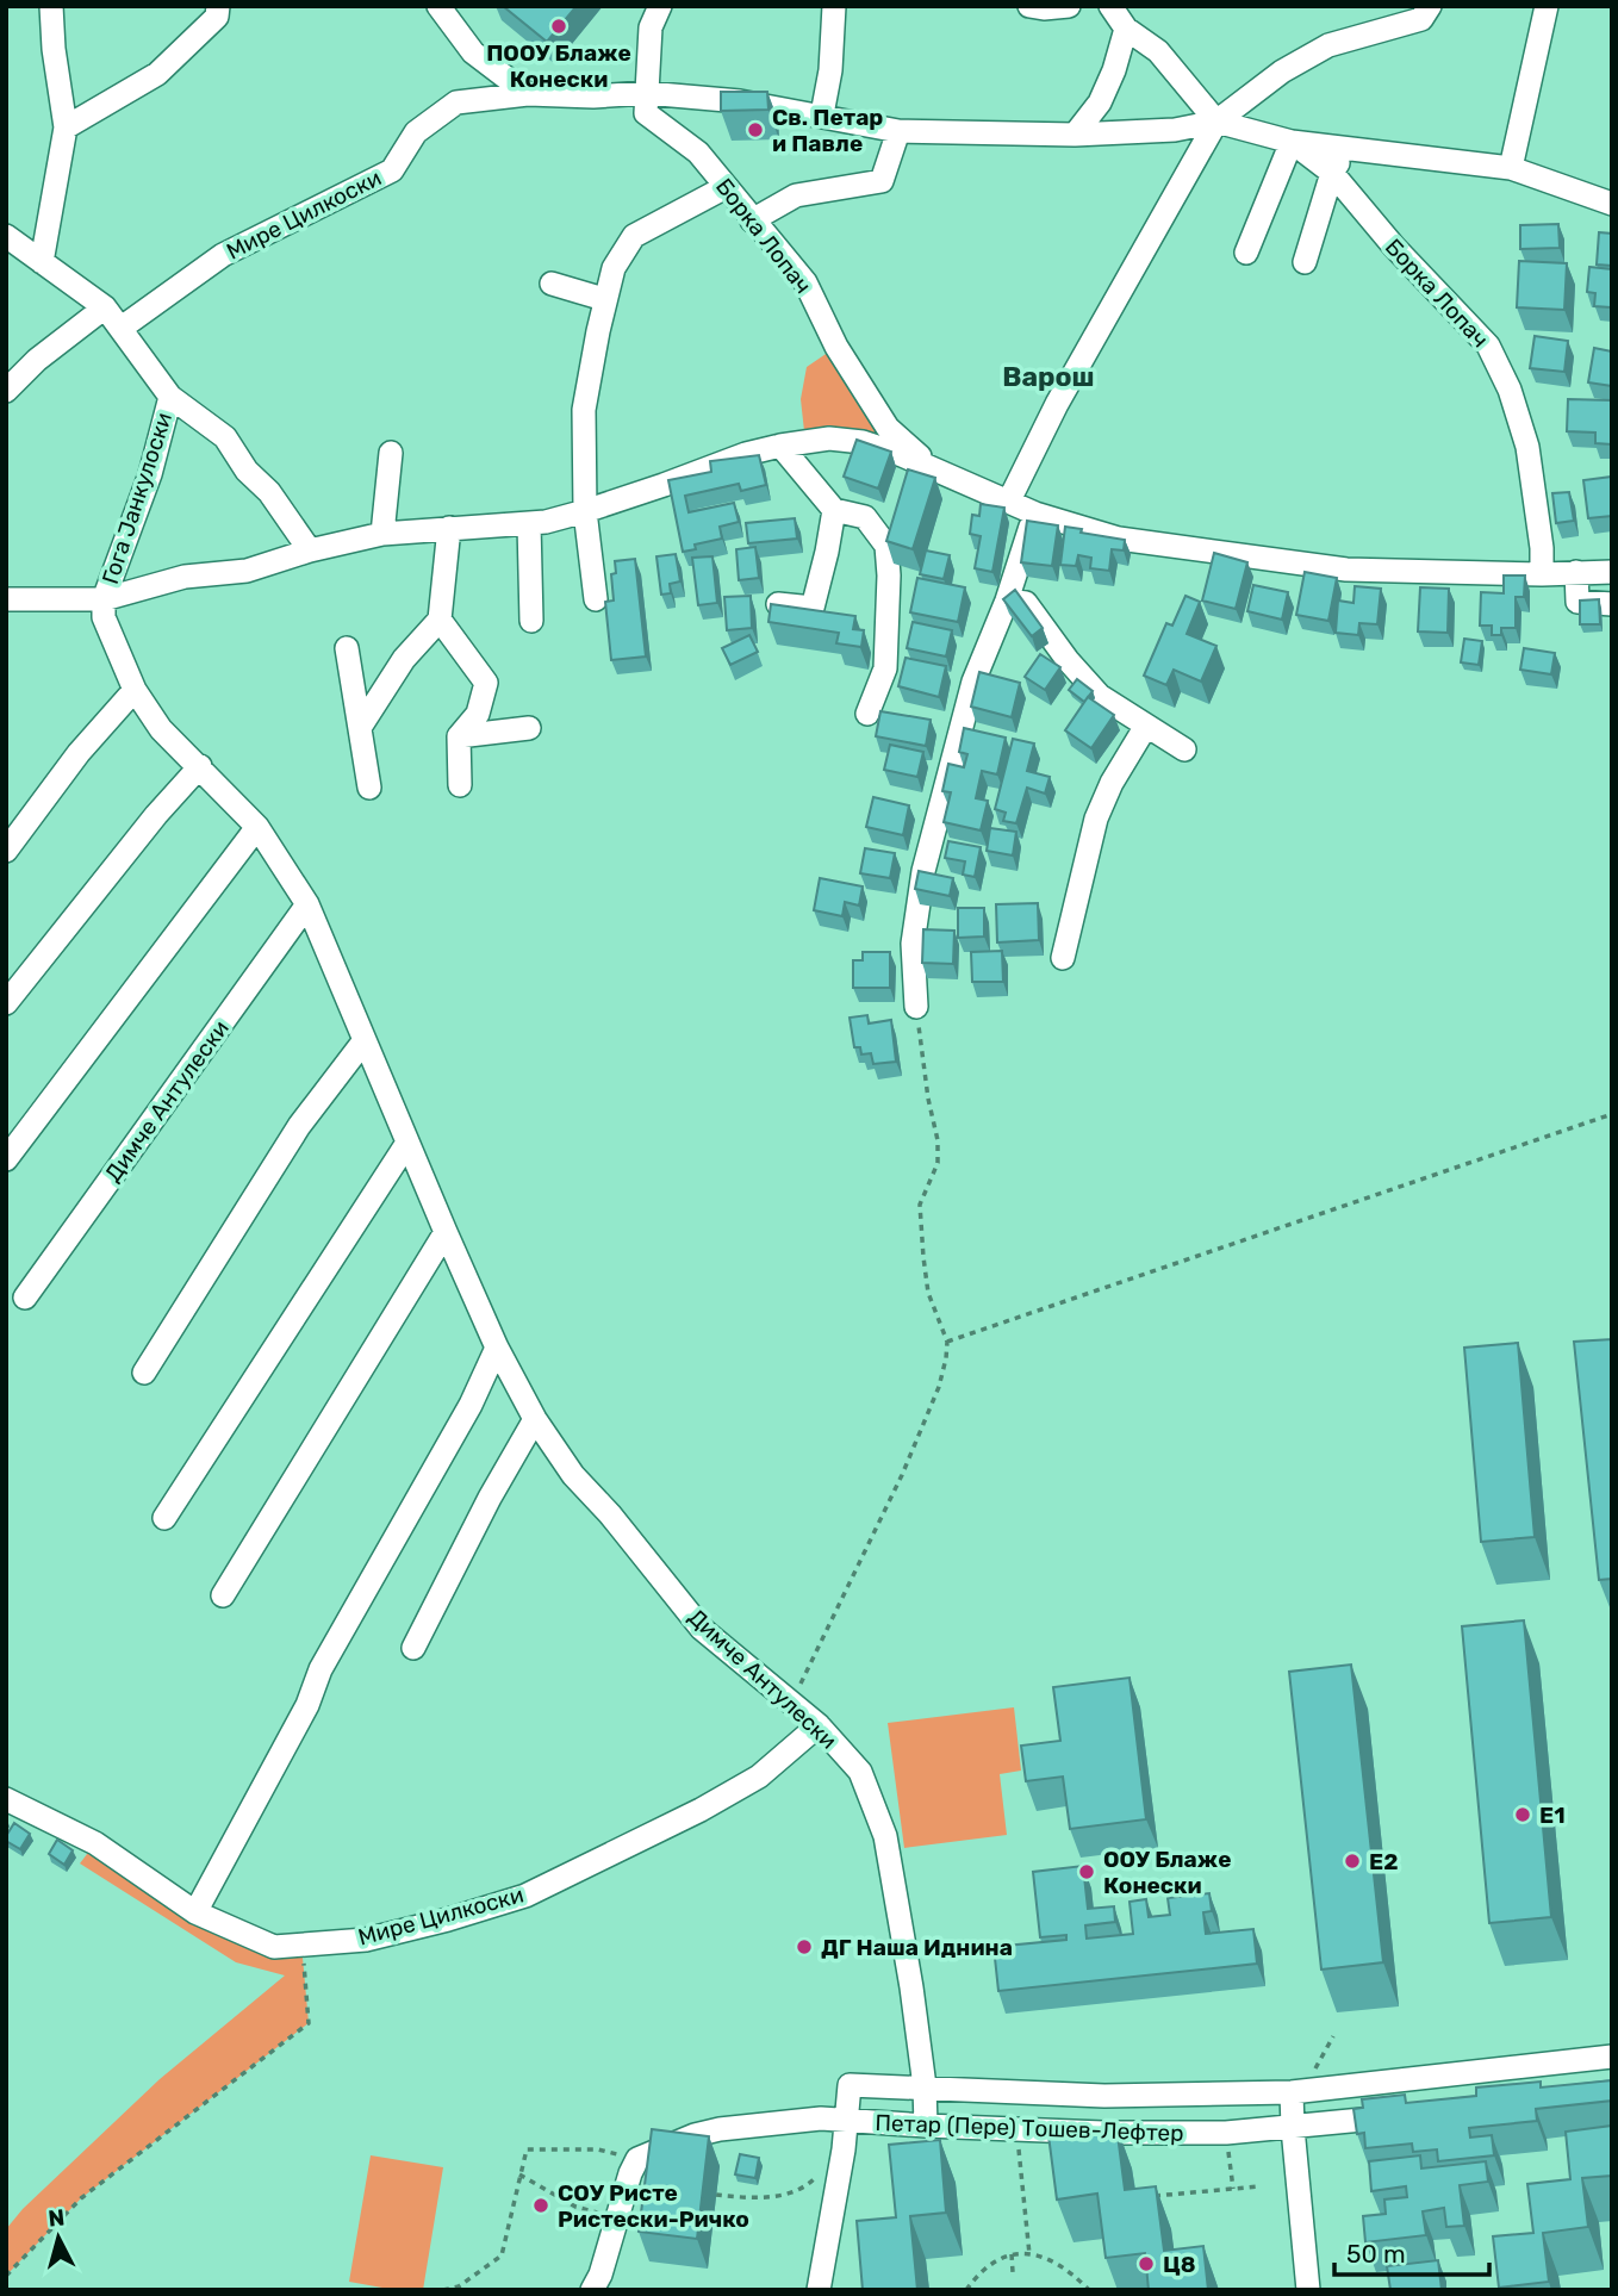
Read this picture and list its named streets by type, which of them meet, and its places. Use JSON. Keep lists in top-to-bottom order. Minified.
{"streets":{"street":["Мире Цилкоски","Борка Лопач","Гога Јанкулоски","Димче Антулески","Петар (Пере) Тошев-Лефтер"]},"crossings":[["Мире Цилкоски","Борка Лопач"],["Мире Цилкоски","Гога Јанкулоски"],["Мире Цилкоски","Димче Антулески"],["Гога Јанкулоски","Димче Антулески"],["Димче Антулески","Петар (Пере) Тошев-Лефтер"]],"districts":["Варош"],"places":["ПООУ Блаже Конески","Св. Петар и Павле","Е1","Е2","ООУ Блаже Конески","ДГ Наша Иднина","СОУ Ристе Ристески-Ричко","Ц8"],"scale_bar":"50 m","north":"top"}
